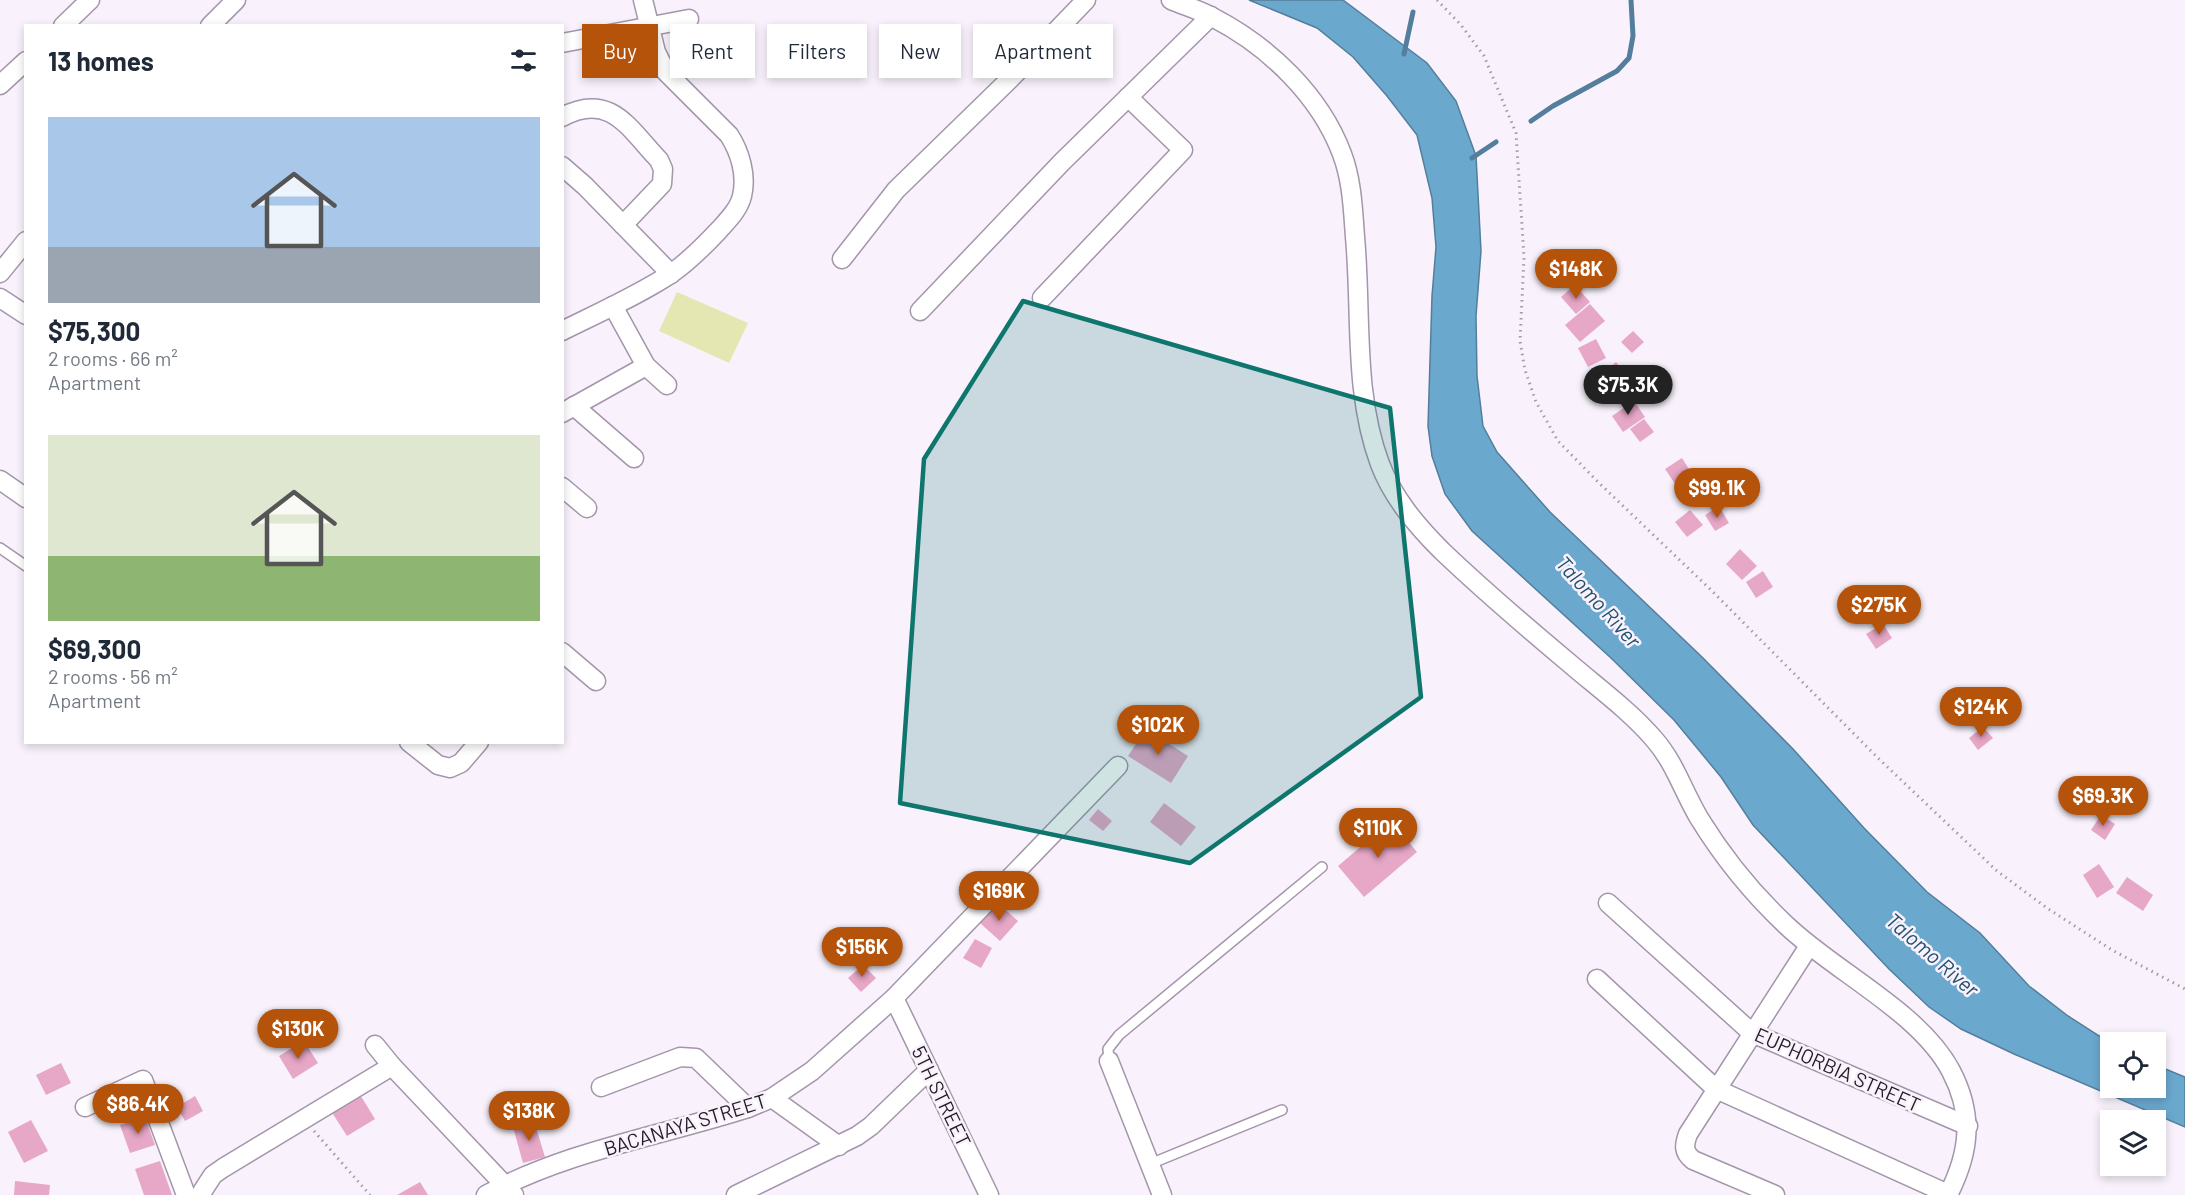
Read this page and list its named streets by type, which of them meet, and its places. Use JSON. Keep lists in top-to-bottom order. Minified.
{"streets":{"street":["EUPHORBIA STREET","5TH STREET","BACANAYA STREET"]},"crossings":[["5TH STREET","BACANAYA STREET"]],"water":["Talomo River"],"page":{"chip":["Buy","Rent","Filters","New","Apartment"],"heading":"13 homes","list":[{"name":"$75,300","note":"2 rooms · 66 m² · Apartment"},{"name":"$69,300","note":"2 rooms · 56 m² · Apartment"}],"price":["$148K","$75.3K","$99.1K","$275K","$124K","$102K","$69.3K","$110K","$169K","$156K","$130K","$86.4K","$138K"]}}
